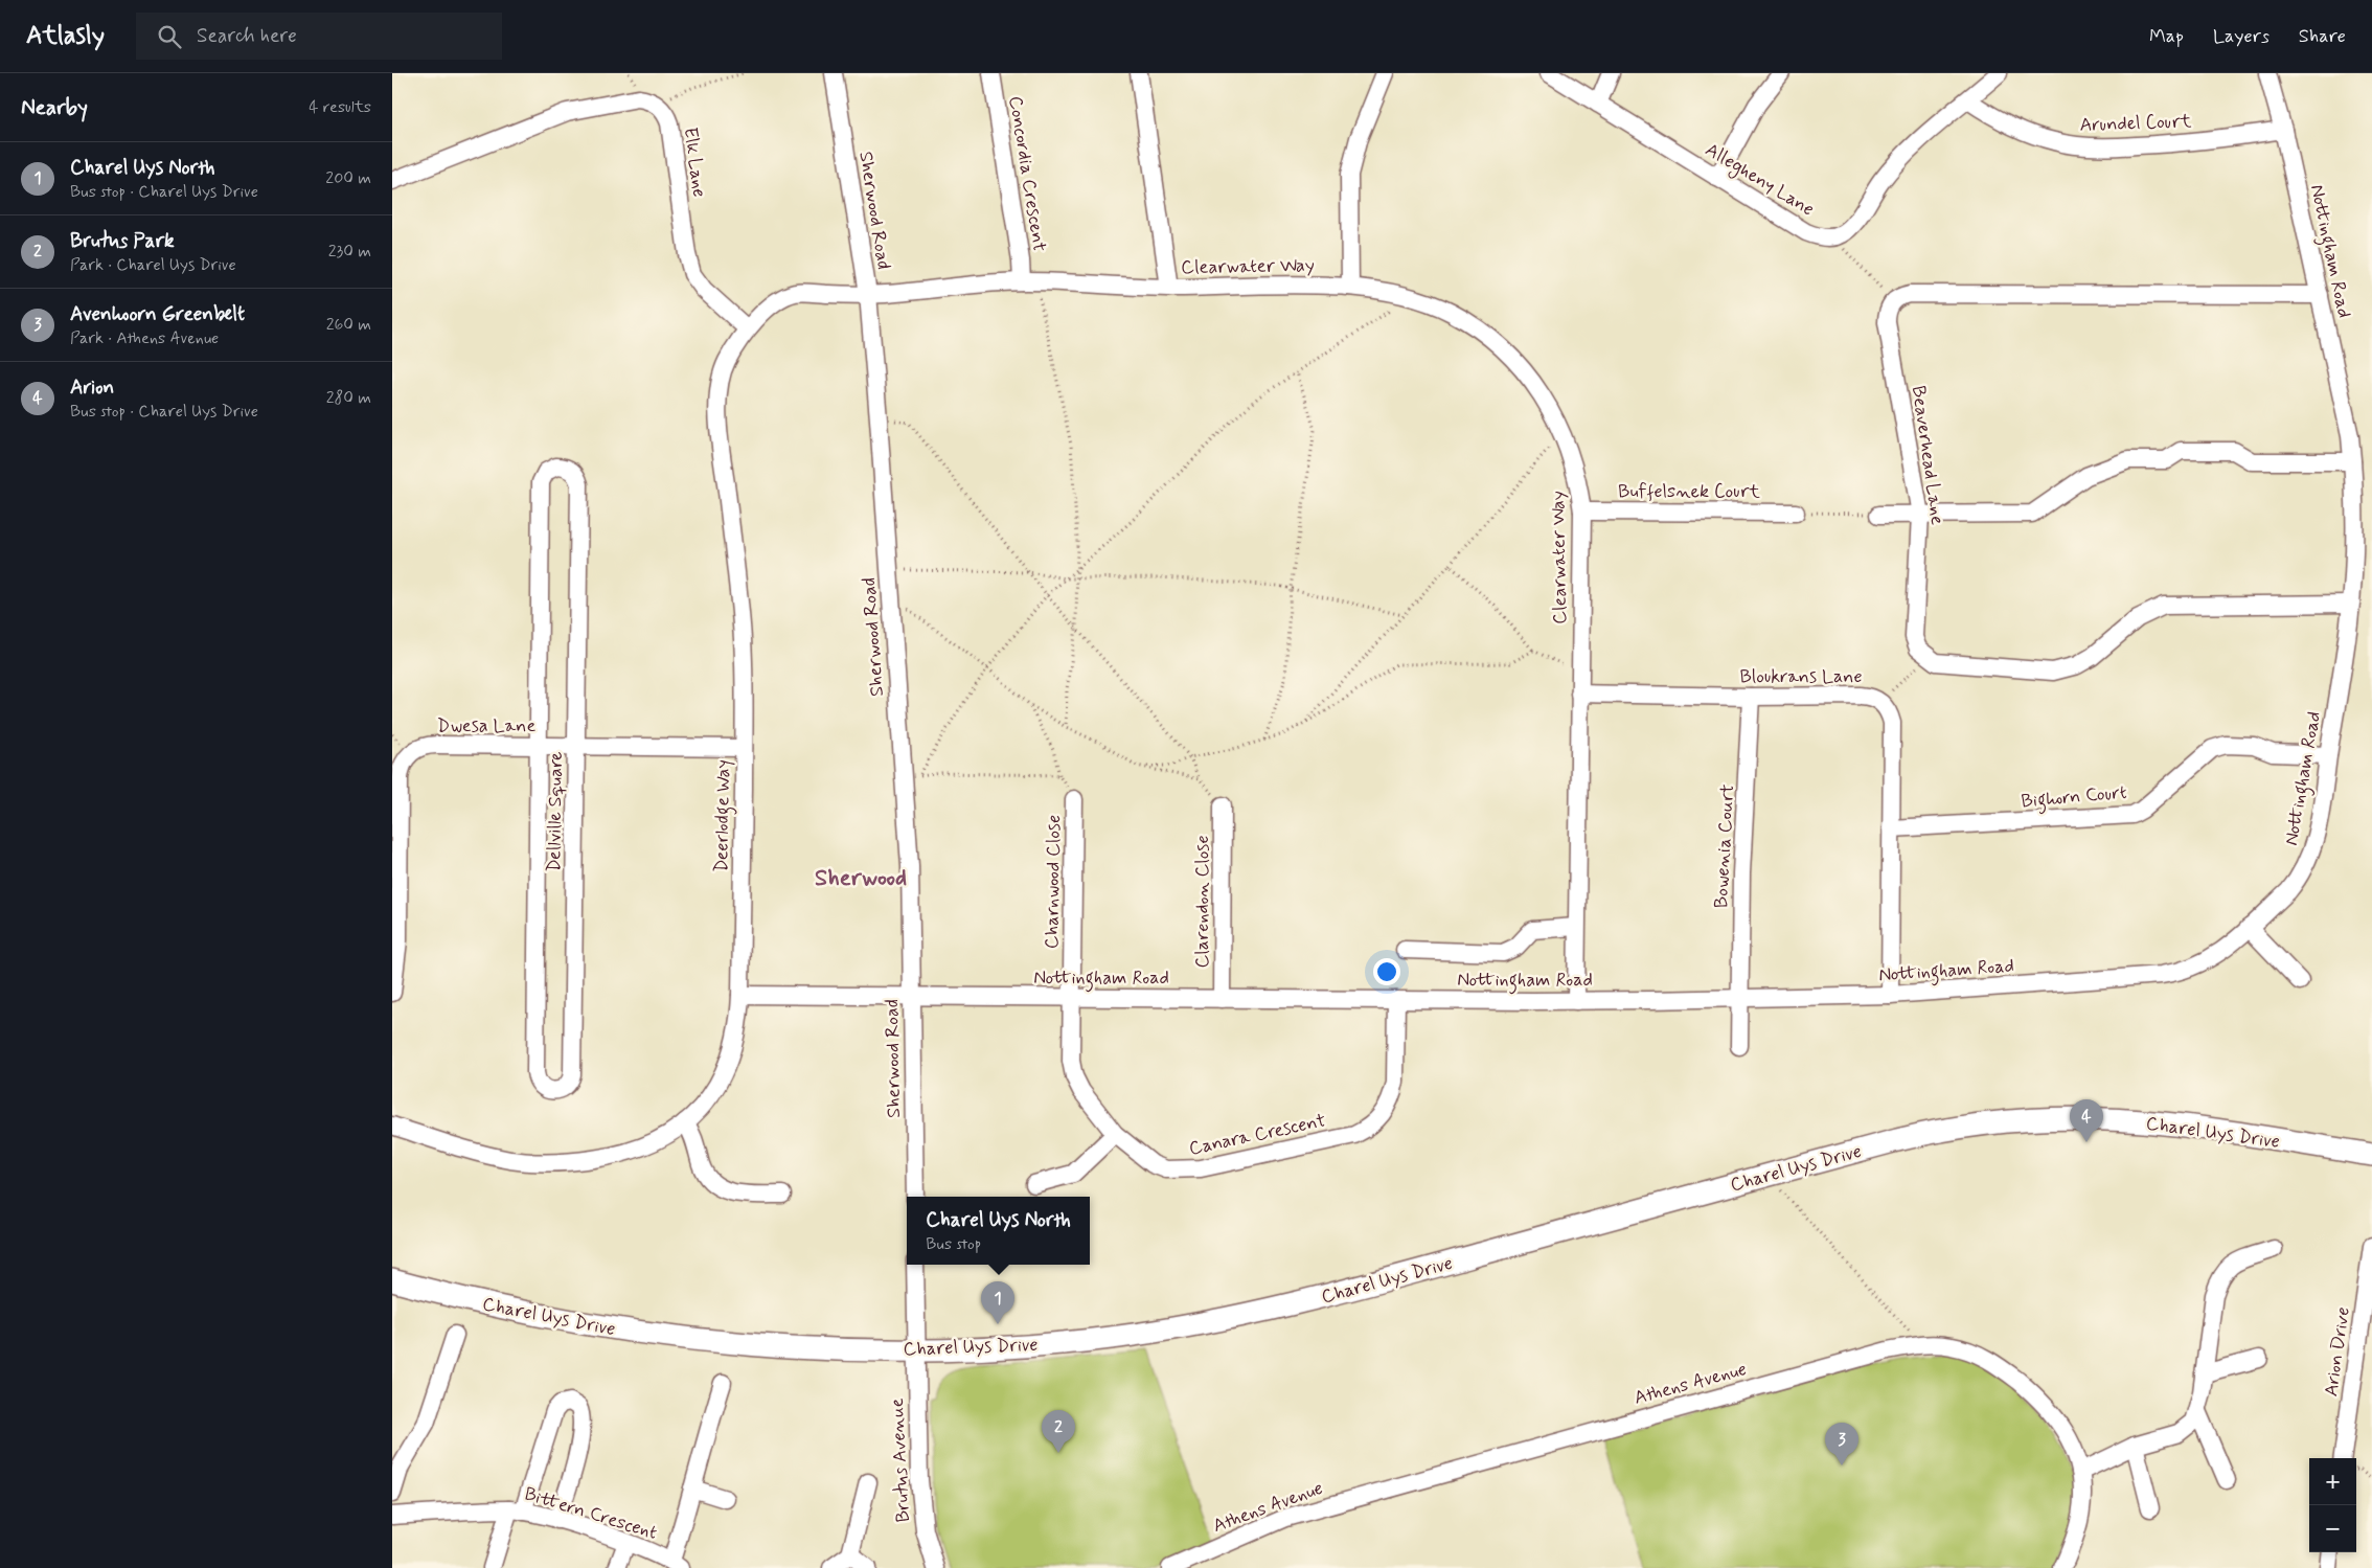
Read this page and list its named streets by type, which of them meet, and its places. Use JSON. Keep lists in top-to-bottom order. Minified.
{"streets":{"main road":["Charel Uys Drive"],"street":["Arundel Court","Elk Lane","Concordia Crescent","Allegheny Lane","Sherwood Road","Nottingham Road","Clearwater Way","Beaverhead Lane","Buffelsnek Court","Bloukrans Lane","Dwesa Lane","Bighorn Court","Dellville Square","Deerlodge Way","Bowenia Court","Charnwood Close","Clarendon Close","Canara Crescent","Arion Drive","Athens Avenue","Brutus Avenue","Bittern Crescent"]},"crossings":[["Arundel Court","Nottingham Road"],["Elk Lane","Deerlodge Way"],["Concordia Crescent","Clearwater Way"],["Sherwood Road","Nottingham Road"],["Sherwood Road","Clearwater Way"],["Sherwood Road","Deerlodge Way"],["Nottingham Road","Clearwater Way"],["Nottingham Road","Bloukrans Lane"],["Nottingham Road","Bighorn Court"],["Nottingham Road","Deerlodge Way"],["Nottingham Road","Bowenia Court"],["Nottingham Road","Charnwood Close"],["Nottingham Road","Clarendon Close"],["Nottingham Road","Canara Crescent"],["Clearwater Way","Buffelsnek Court"],["Clearwater Way","Bloukrans Lane"],["Clearwater Way","Deerlodge Way"],["Bloukrans Lane","Bighorn Court"],["Bloukrans Lane","Bowenia Court"],["Dwesa Lane","Dellville Square"],["Dwesa Lane","Deerlodge Way"],["Charnwood Close","Canara Crescent"],["Charel Uys Drive","Brutus Avenue"]],"districts":["Sherwood"],"page":{"header":"Atlasly","search":"Search here","nav":["Map","Layers","Share"],"heading":["Nearby","4 results"],"list":[{"mark":"1","name":"Charel Uys North","note":"Bus stop · Charel Uys Drive","value":"200 m"},{"mark":"2","name":"Brutus Park","note":"Park · Charel Uys Drive","value":"230 m"},{"mark":"3","name":"Avenhoorn Greenbelt","note":"Park · Athens Avenue","value":"260 m"},{"mark":"4","name":"Arion","note":"Bus stop · Charel Uys Drive","value":"280 m"}],"pins":["4","1","2","3"],"popup":["Charel Uys North","Bus stop"],"map_buttons":["+","−"]}}
